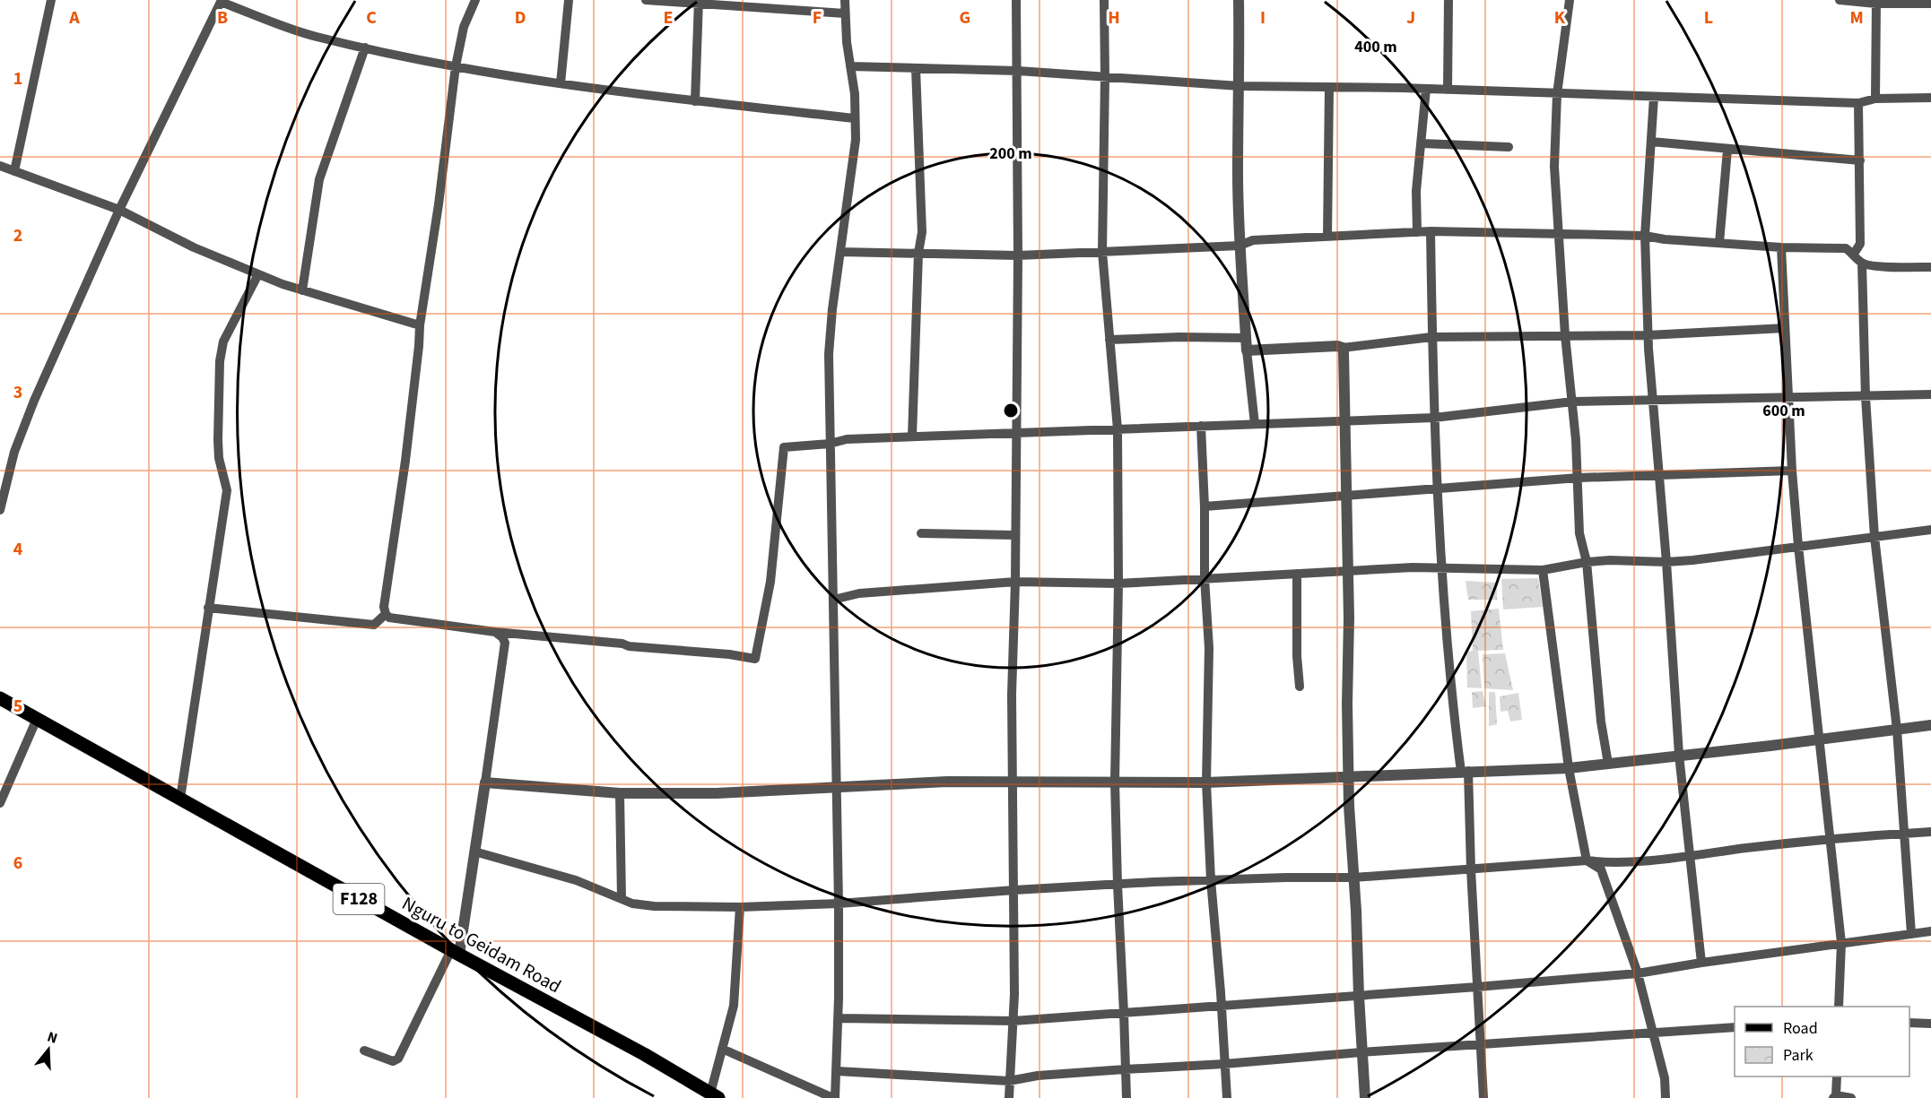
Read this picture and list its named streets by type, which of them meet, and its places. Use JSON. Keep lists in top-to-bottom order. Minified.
{"streets":{"main road":["F128","Nguru to Geidam Road"]},"legend":["Road","Park"],"north":"top","grid":{"columns":["A","B","C","D","E","F","G","H","I","J","K","L","M"],"rows":["1","2","3","4","5","6"]},"rings":["400 m","200 m","600 m"]}
